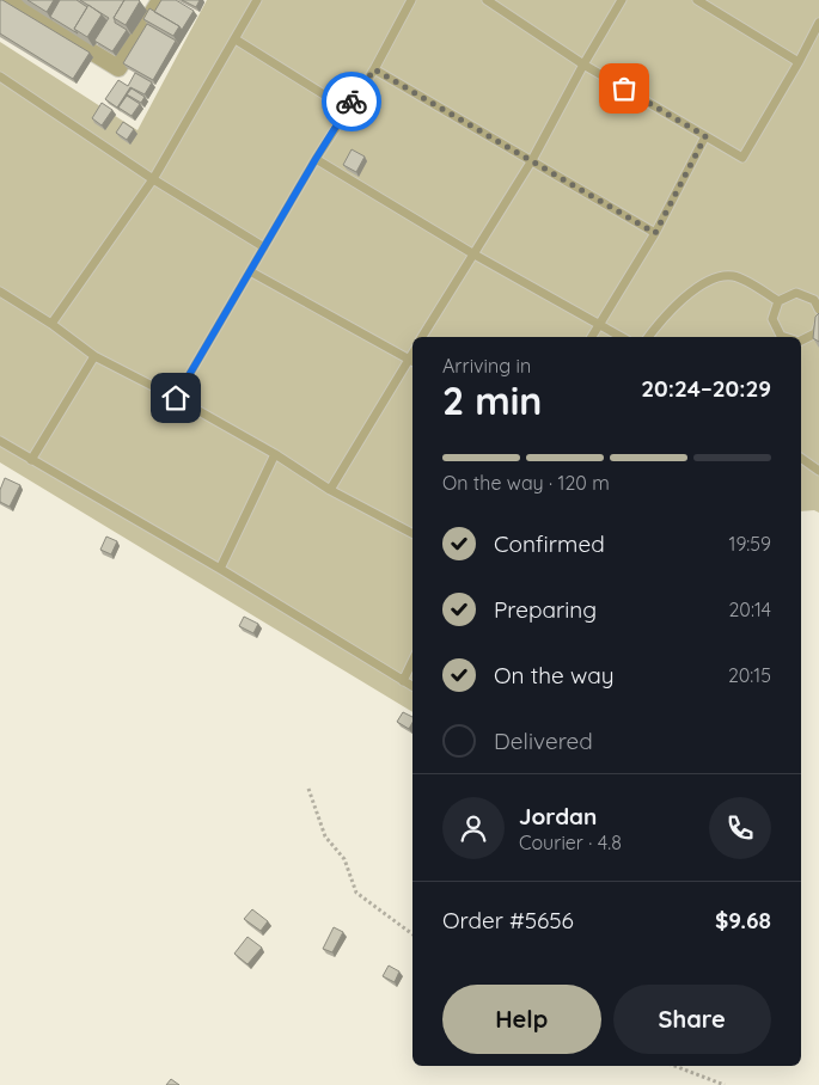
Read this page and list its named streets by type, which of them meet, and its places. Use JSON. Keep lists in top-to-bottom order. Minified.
{"page":{"heading":["2 min","Arriving in","20:24–20:29"],"panel":["Jordan","Courier · 4.8","Order #5656","$9.68"],"bar":"On the way · 120 m","list":[["Confirmed","19:59"],["Preparing","20:14"],["On the way","20:15"],"Delivered"],"buttons":["Help","Share"]}}
